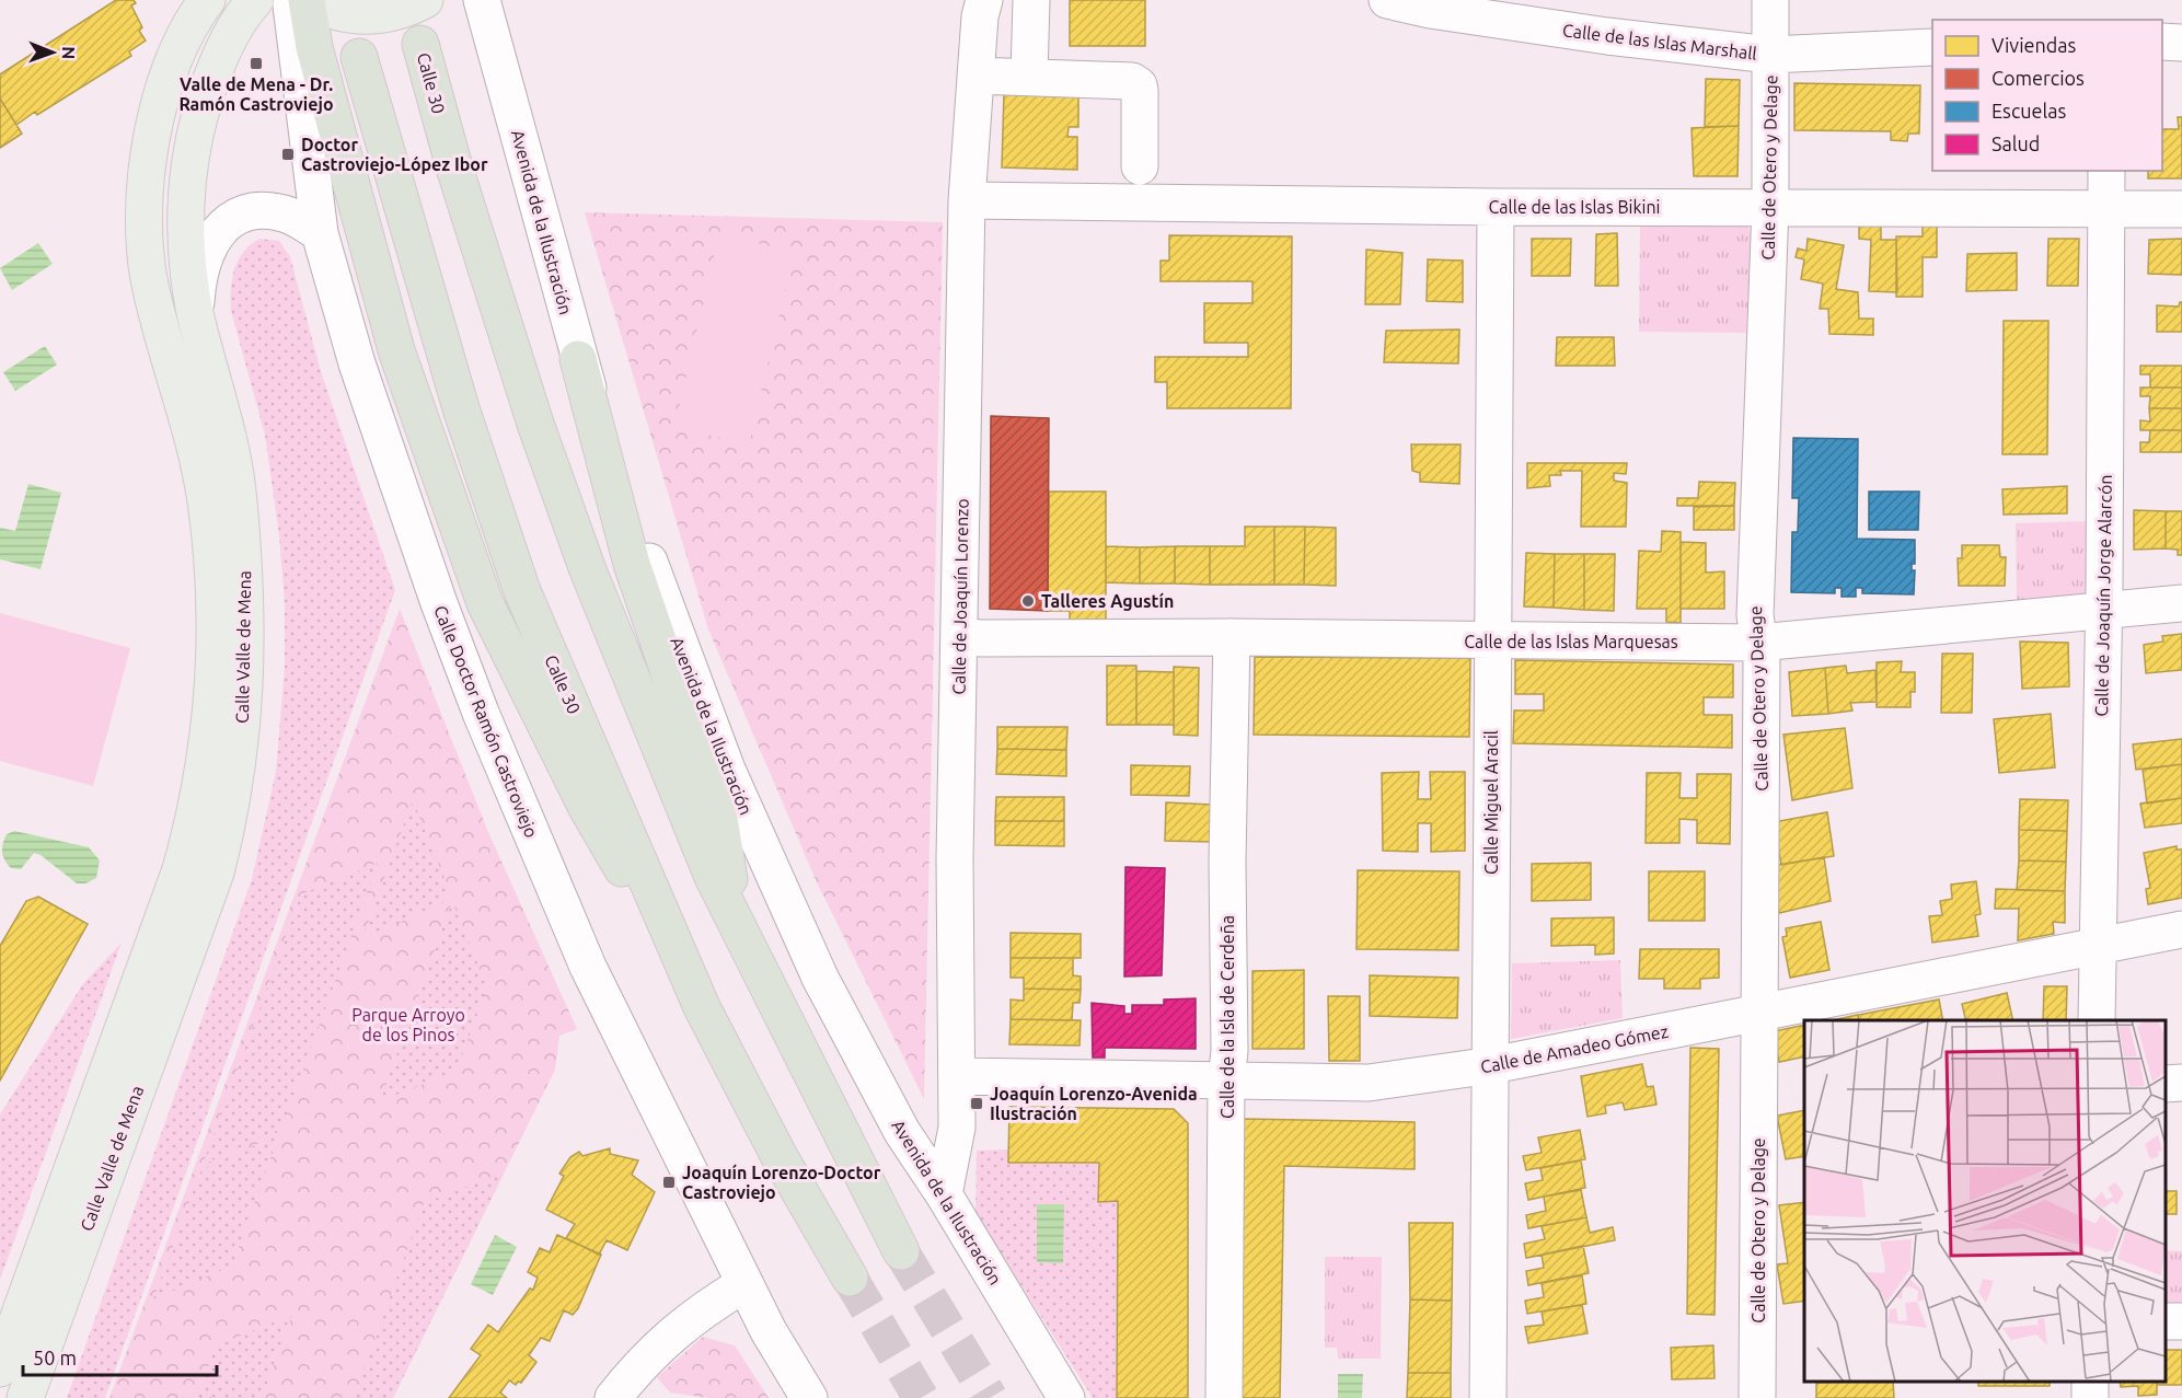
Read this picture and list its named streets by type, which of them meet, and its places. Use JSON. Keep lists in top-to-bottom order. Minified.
{"streets":{"highway":["Calle 30"],"main road":["Calle Valle de Mena"],"street":["Calle de las Islas Marshall","Calle de Otero y Delage","Calle de las Islas Bikini","Avenida de la Ilustración","Calle de Joaquín Jorge Alarcón","Calle de Joaquín Lorenzo","Calle de las Islas Marquesas","Calle Doctor Ramón Castroviejo","Calle Miguel Aracil","Calle de la Isla de Cerdeña","Calle de Amadeo Gómez"]},"crossings":[["Calle de las Islas Marshall","Calle de Otero y Delage"],["Calle de Otero y Delage","Calle de las Islas Bikini"],["Calle de Otero y Delage","Calle de las Islas Marquesas"],["Calle de Otero y Delage","Calle de Amadeo Gómez"],["Calle de las Islas Bikini","Calle de Joaquín Jorge Alarcón"],["Calle de las Islas Bikini","Calle de Joaquín Lorenzo"],["Calle de las Islas Bikini","Calle Miguel Aracil"],["Avenida de la Ilustración","Calle de Joaquín Lorenzo"],["Calle de Joaquín Jorge Alarcón","Calle de las Islas Marquesas"],["Calle de Joaquín Jorge Alarcón","Calle de Amadeo Gómez"],["Calle de Joaquín Lorenzo","Calle de las Islas Marquesas"],["Calle de Joaquín Lorenzo","Calle de Amadeo Gómez"],["Calle de las Islas Marquesas","Calle Miguel Aracil"],["Calle de las Islas Marquesas","Calle de la Isla de Cerdeña"],["Calle Miguel Aracil","Calle de Amadeo Gómez"],["Calle de la Isla de Cerdeña","Calle de Amadeo Gómez"]],"parks":["Parque Arroyo de los Pinos"],"places":{"transit":["Valle de Mena - Dr. Ramón Castroviejo","Doctor Castroviejo-López Ibor","Joaquín Lorenzo-Avenida Ilustración","Joaquín Lorenzo-Doctor Castroviejo"],"other":["Talleres Agustín"]},"legend":["Viviendas","Comercios","Escuelas","Salud"],"scale_bar":"50 m","north":"right"}
